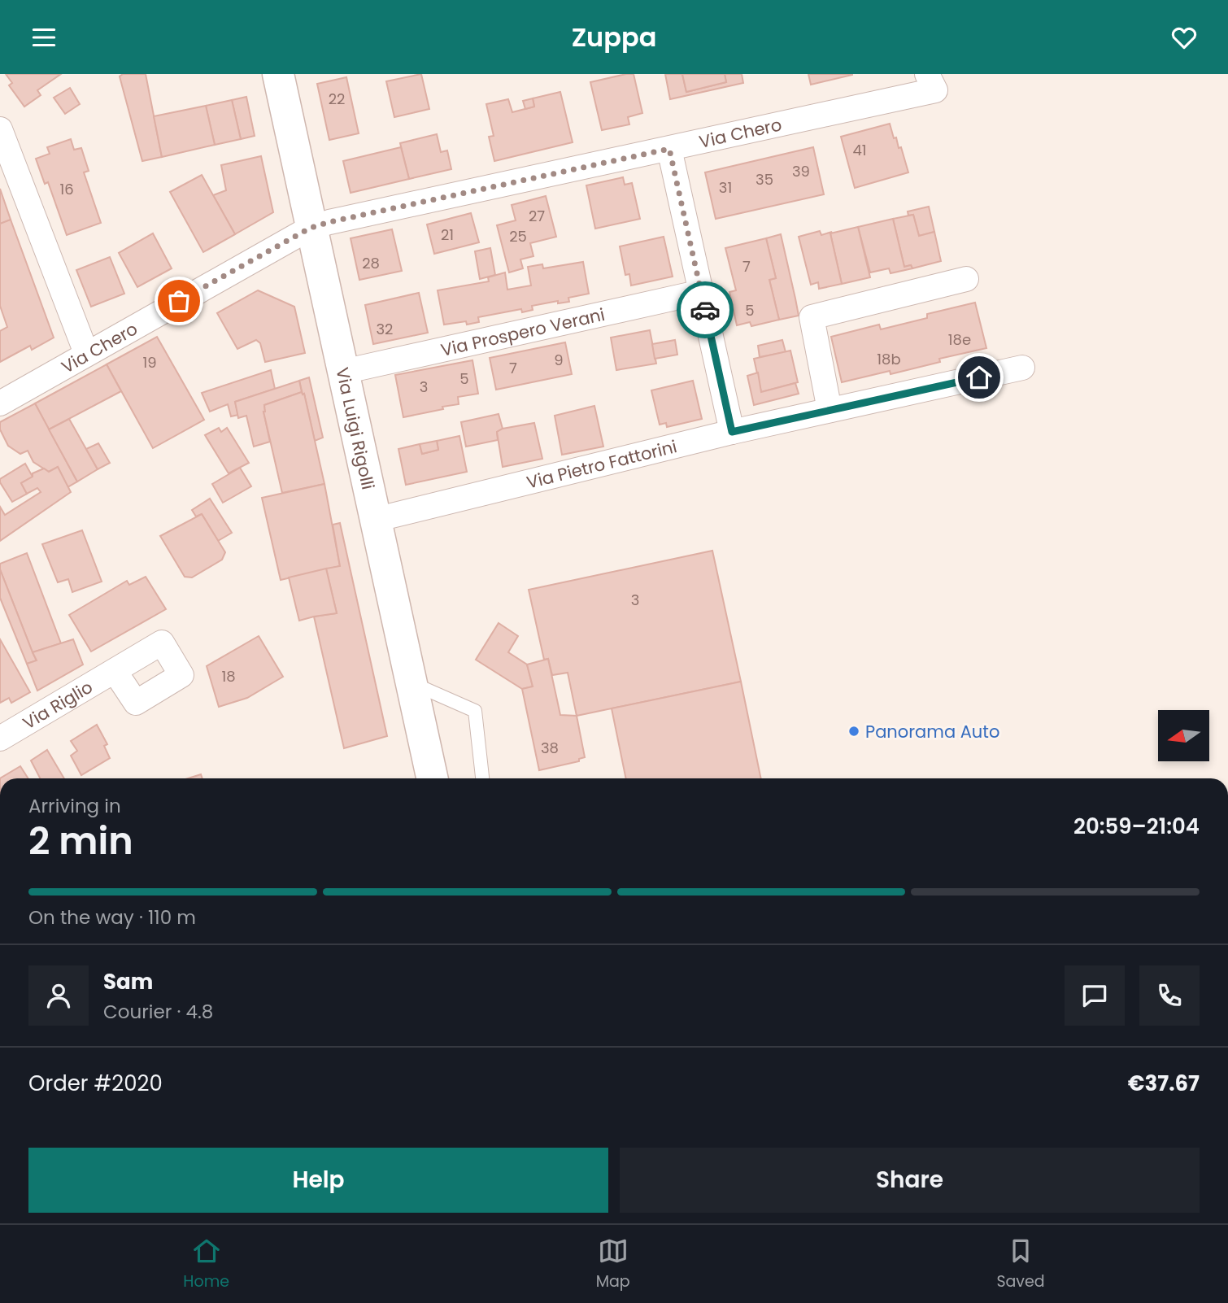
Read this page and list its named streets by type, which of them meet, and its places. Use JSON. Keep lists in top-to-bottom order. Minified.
{"streets":{"main road":["Via Luigi Rigolli"],"street":["Via Chero","Via Prospero Verani","Via Pietro Fattorini","Via Riglio"]},"crossings":[["Via Chero","Via Luigi Rigolli"],["Via Prospero Verani","Via Luigi Rigolli"],["Via Luigi Rigolli","Via Pietro Fattorini"]],"places":["Panorama Auto"],"house_numbers":["22","41","39","35","31","16","27","21","25","28","7","5","32","18e","18b","9","19","7","5","3","3","18","38"],"north":"left","page":{"header":"Zuppa","heading":["2 min","Arriving in","20:59–21:04"],"panel":["Sam","Courier · 4.8","Order #2020","€37.67"],"bar":"On the way · 110 m","buttons":["Help","Share"],"tabs":["Home","Map","Saved"]}}
